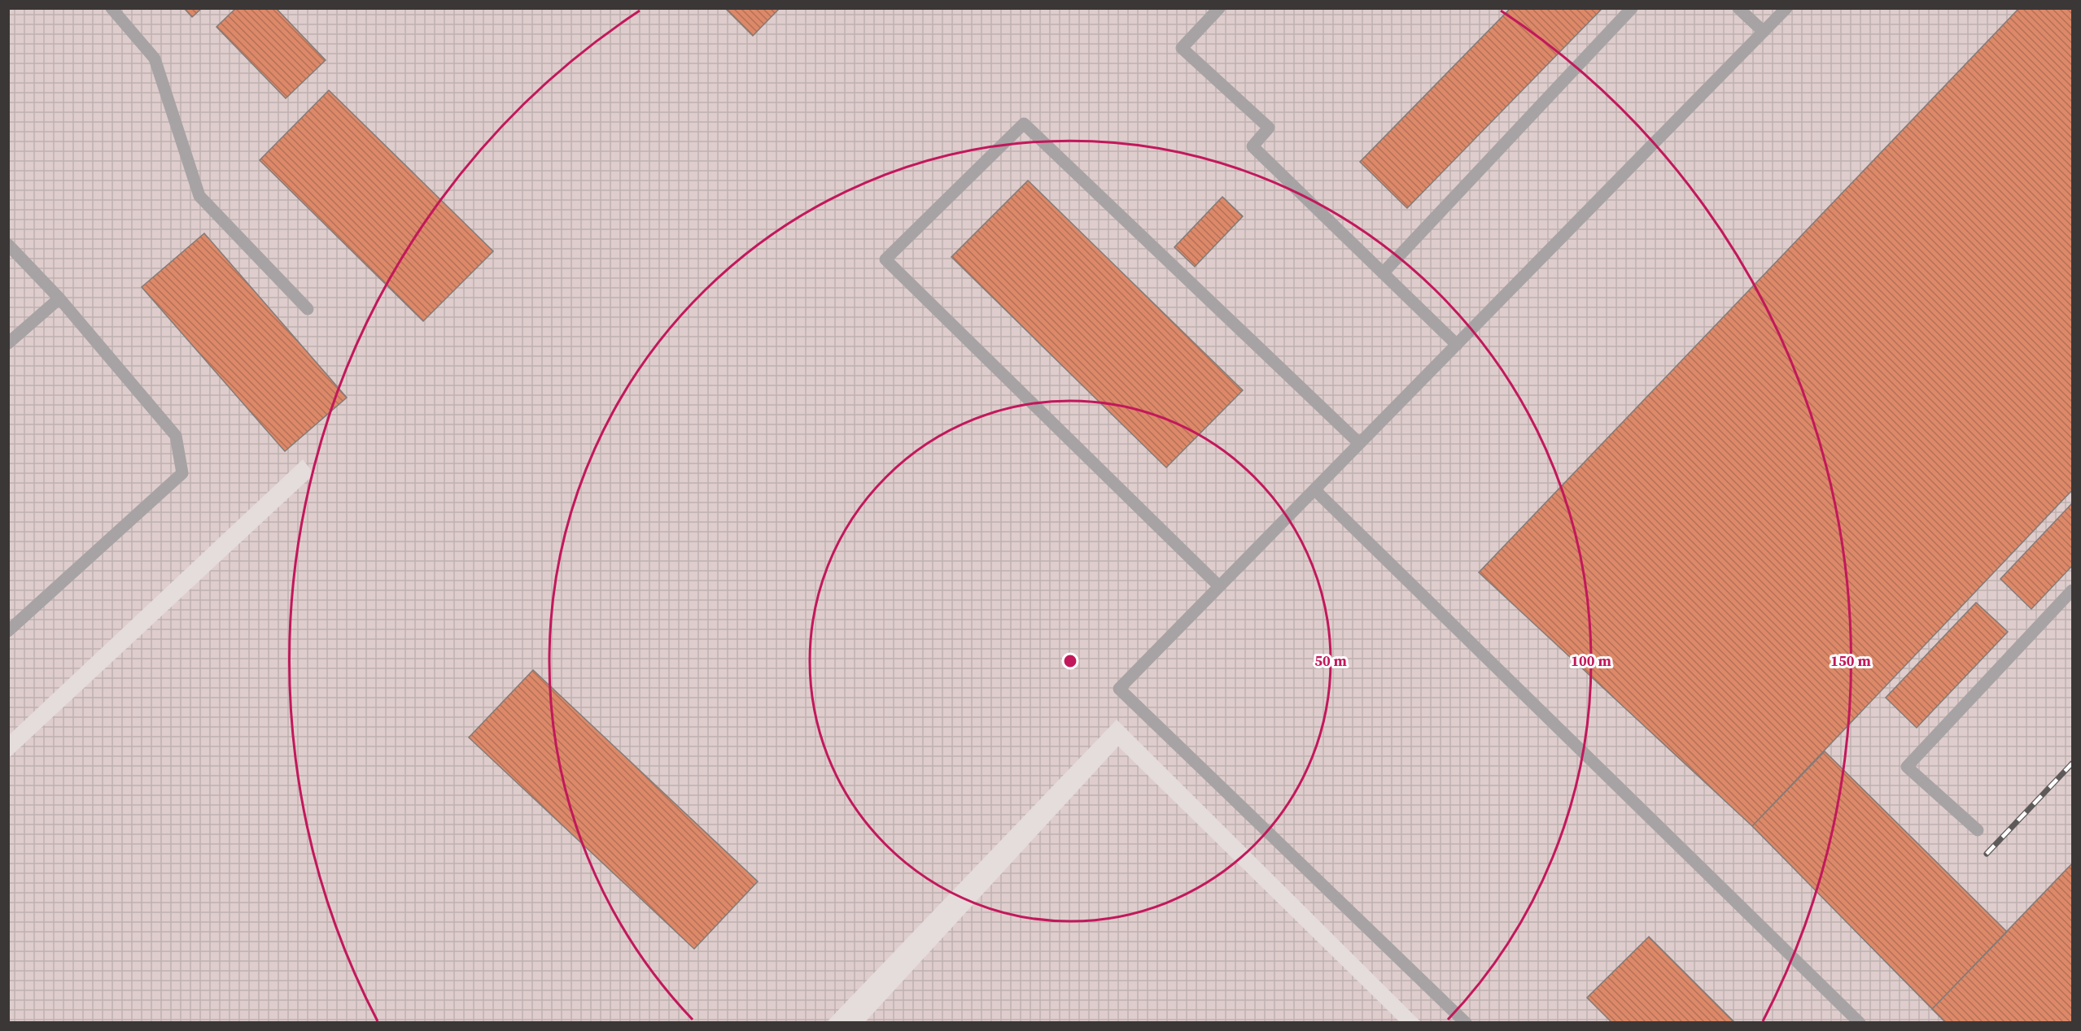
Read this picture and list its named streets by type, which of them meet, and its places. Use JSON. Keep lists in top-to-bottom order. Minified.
{"rings":["50 m","100 m","150 m"]}
